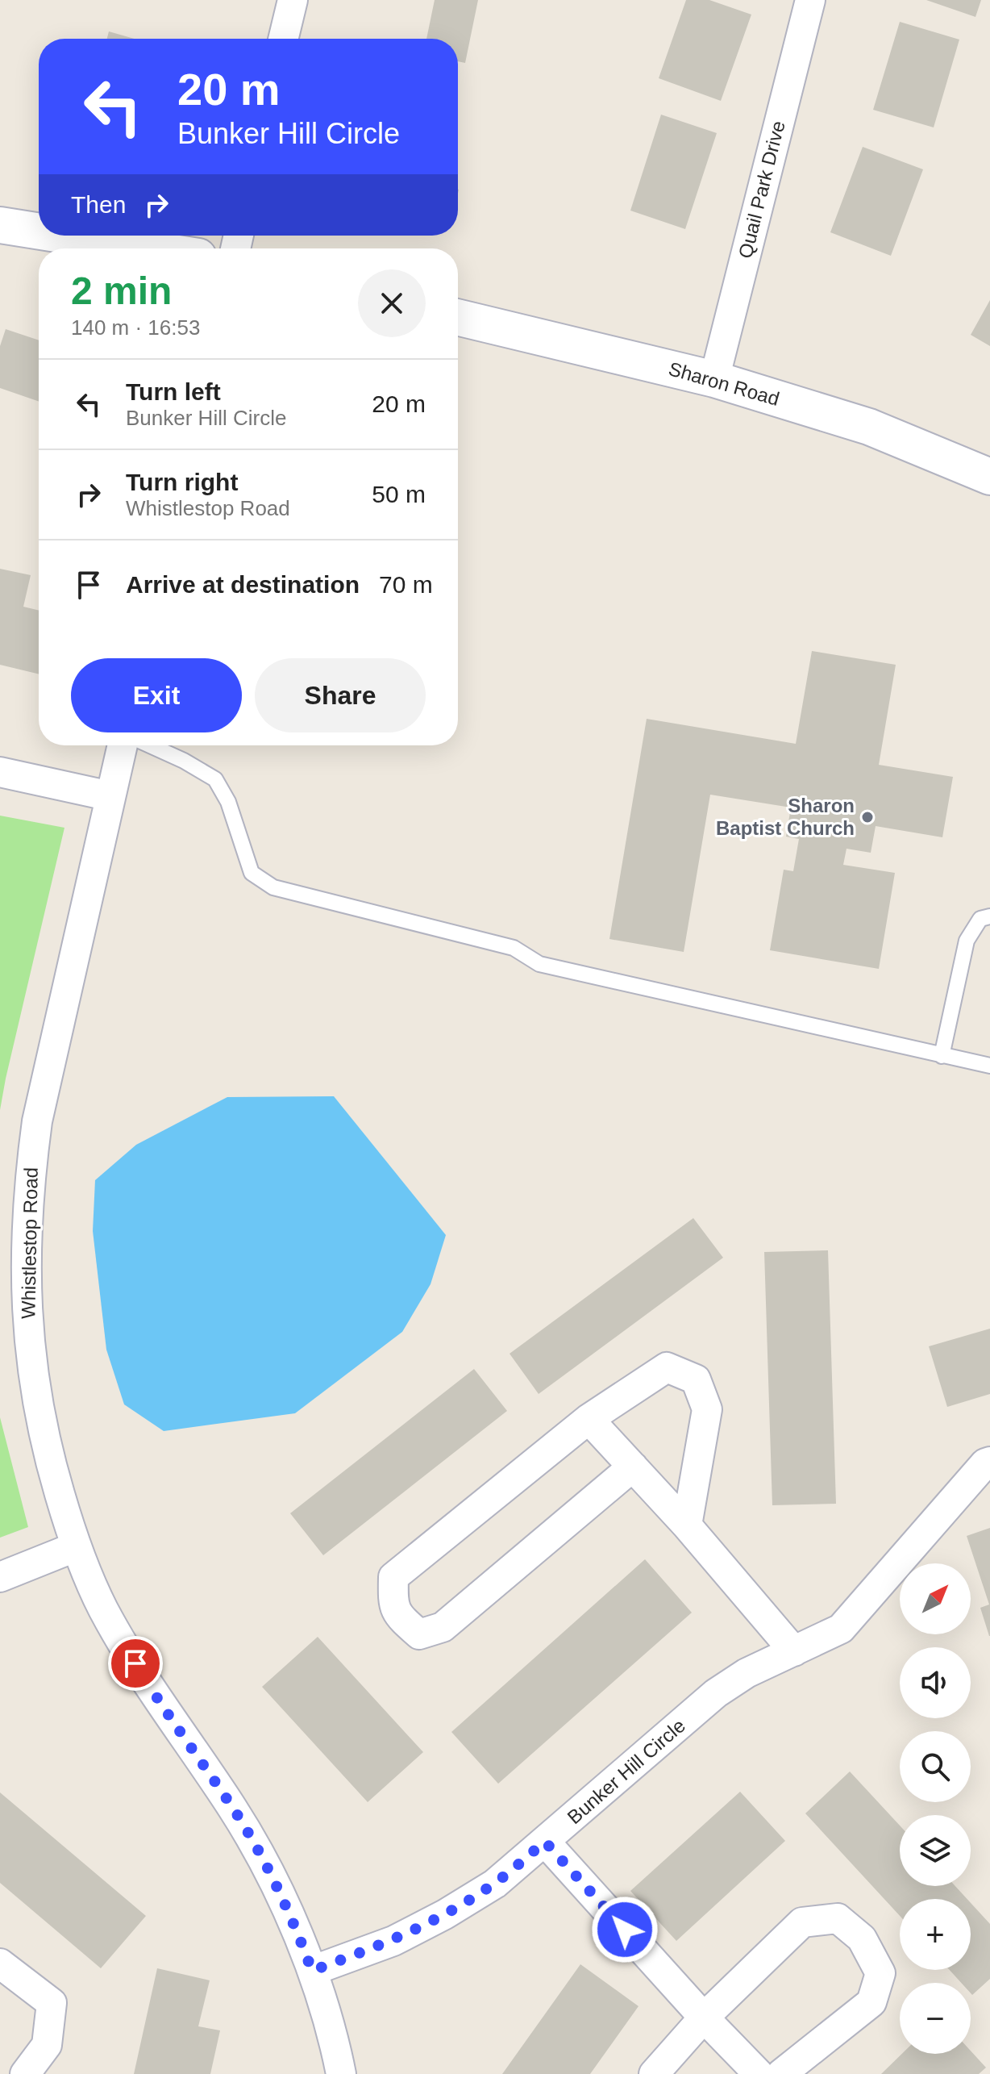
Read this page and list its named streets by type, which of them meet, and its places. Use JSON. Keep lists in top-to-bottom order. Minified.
{"streets":{"main road":["Sharon Road"],"street":["Quail Park Drive","Whistlestop Road","Bunker Hill Circle"]},"crossings":[["Quail Park Drive","Sharon Road"],["Whistlestop Road","Bunker Hill Circle"]],"places":["Sharon Baptist Church"],"north":"top right","page":{"turn":["20 m","Bunker Hill Circle"],"then":"Then","heading":["2 min","140 m · 16:53"],"list":[{"name":"Turn left","note":"Bunker Hill Circle","value":"20 m"},{"name":"Turn right","note":"Whistlestop Road","value":"50 m"},{"name":"Arrive at destination","value":"70 m"}],"buttons":["Exit","Share"],"map_buttons":["+","−"]}}
